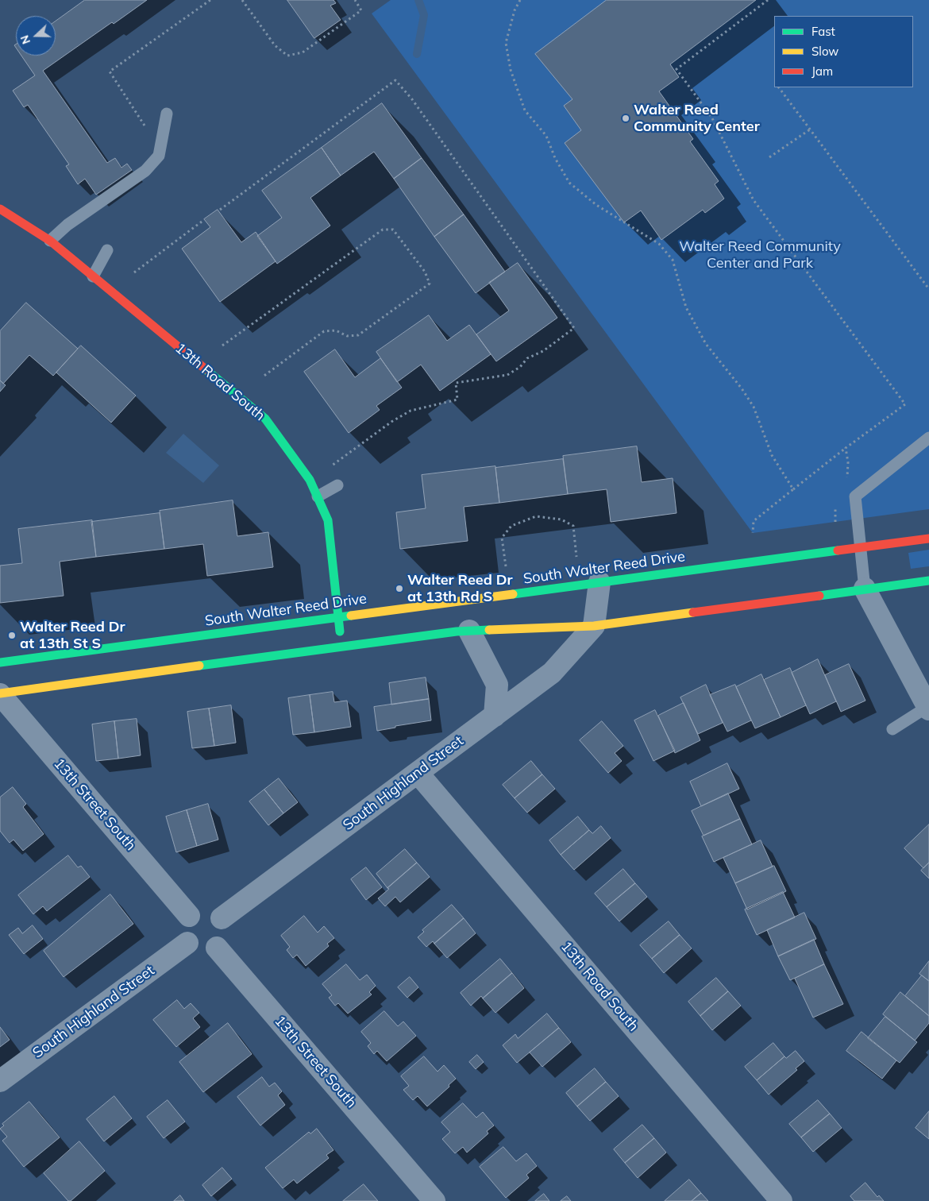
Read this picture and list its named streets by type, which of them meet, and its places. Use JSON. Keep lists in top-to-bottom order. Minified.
{"streets":{"main road":["13th Road South","South Walter Reed Drive"],"street":["South Highland Street","13th Street South"]},"crossings":[["13th Road South","South Walter Reed Drive"],["13th Road South","South Highland Street"],["South Highland Street","13th Street South"]],"parks":["Walter Reed Community Center and Park"],"places":["Walter Reed Community Center","Walter Reed Dr at 13th Rd S","Walter Reed Dr at 13th St S"],"legend":["Fast","Slow","Jam"],"north":"left"}
